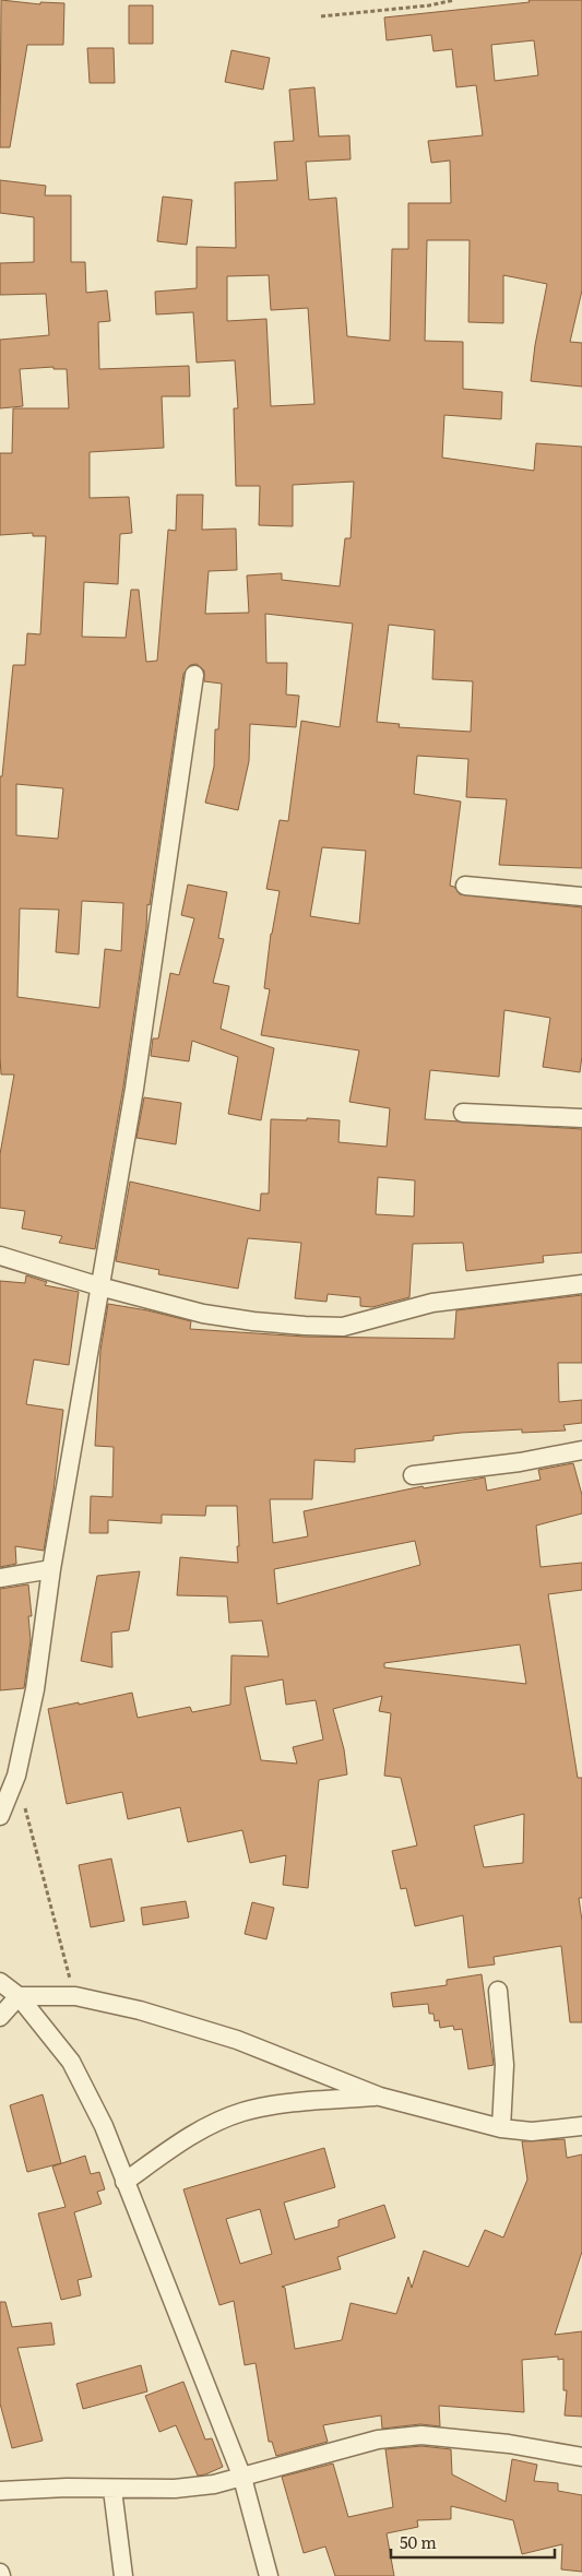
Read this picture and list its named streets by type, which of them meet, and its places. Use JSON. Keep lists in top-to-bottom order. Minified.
{"scale_bar":"50 m"}
